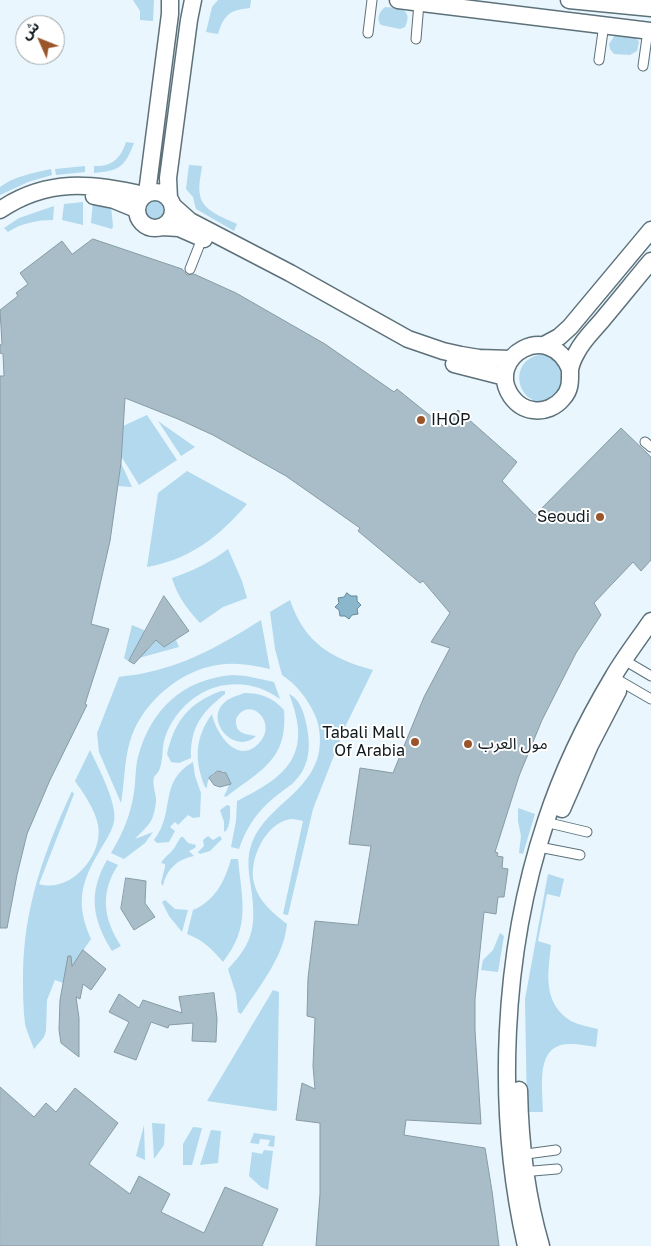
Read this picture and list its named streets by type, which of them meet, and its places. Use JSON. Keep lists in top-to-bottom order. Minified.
{"places":["IHOP","Seoudi","Tabali Mall Of Arabia","مول العرب"],"north":"top left"}
